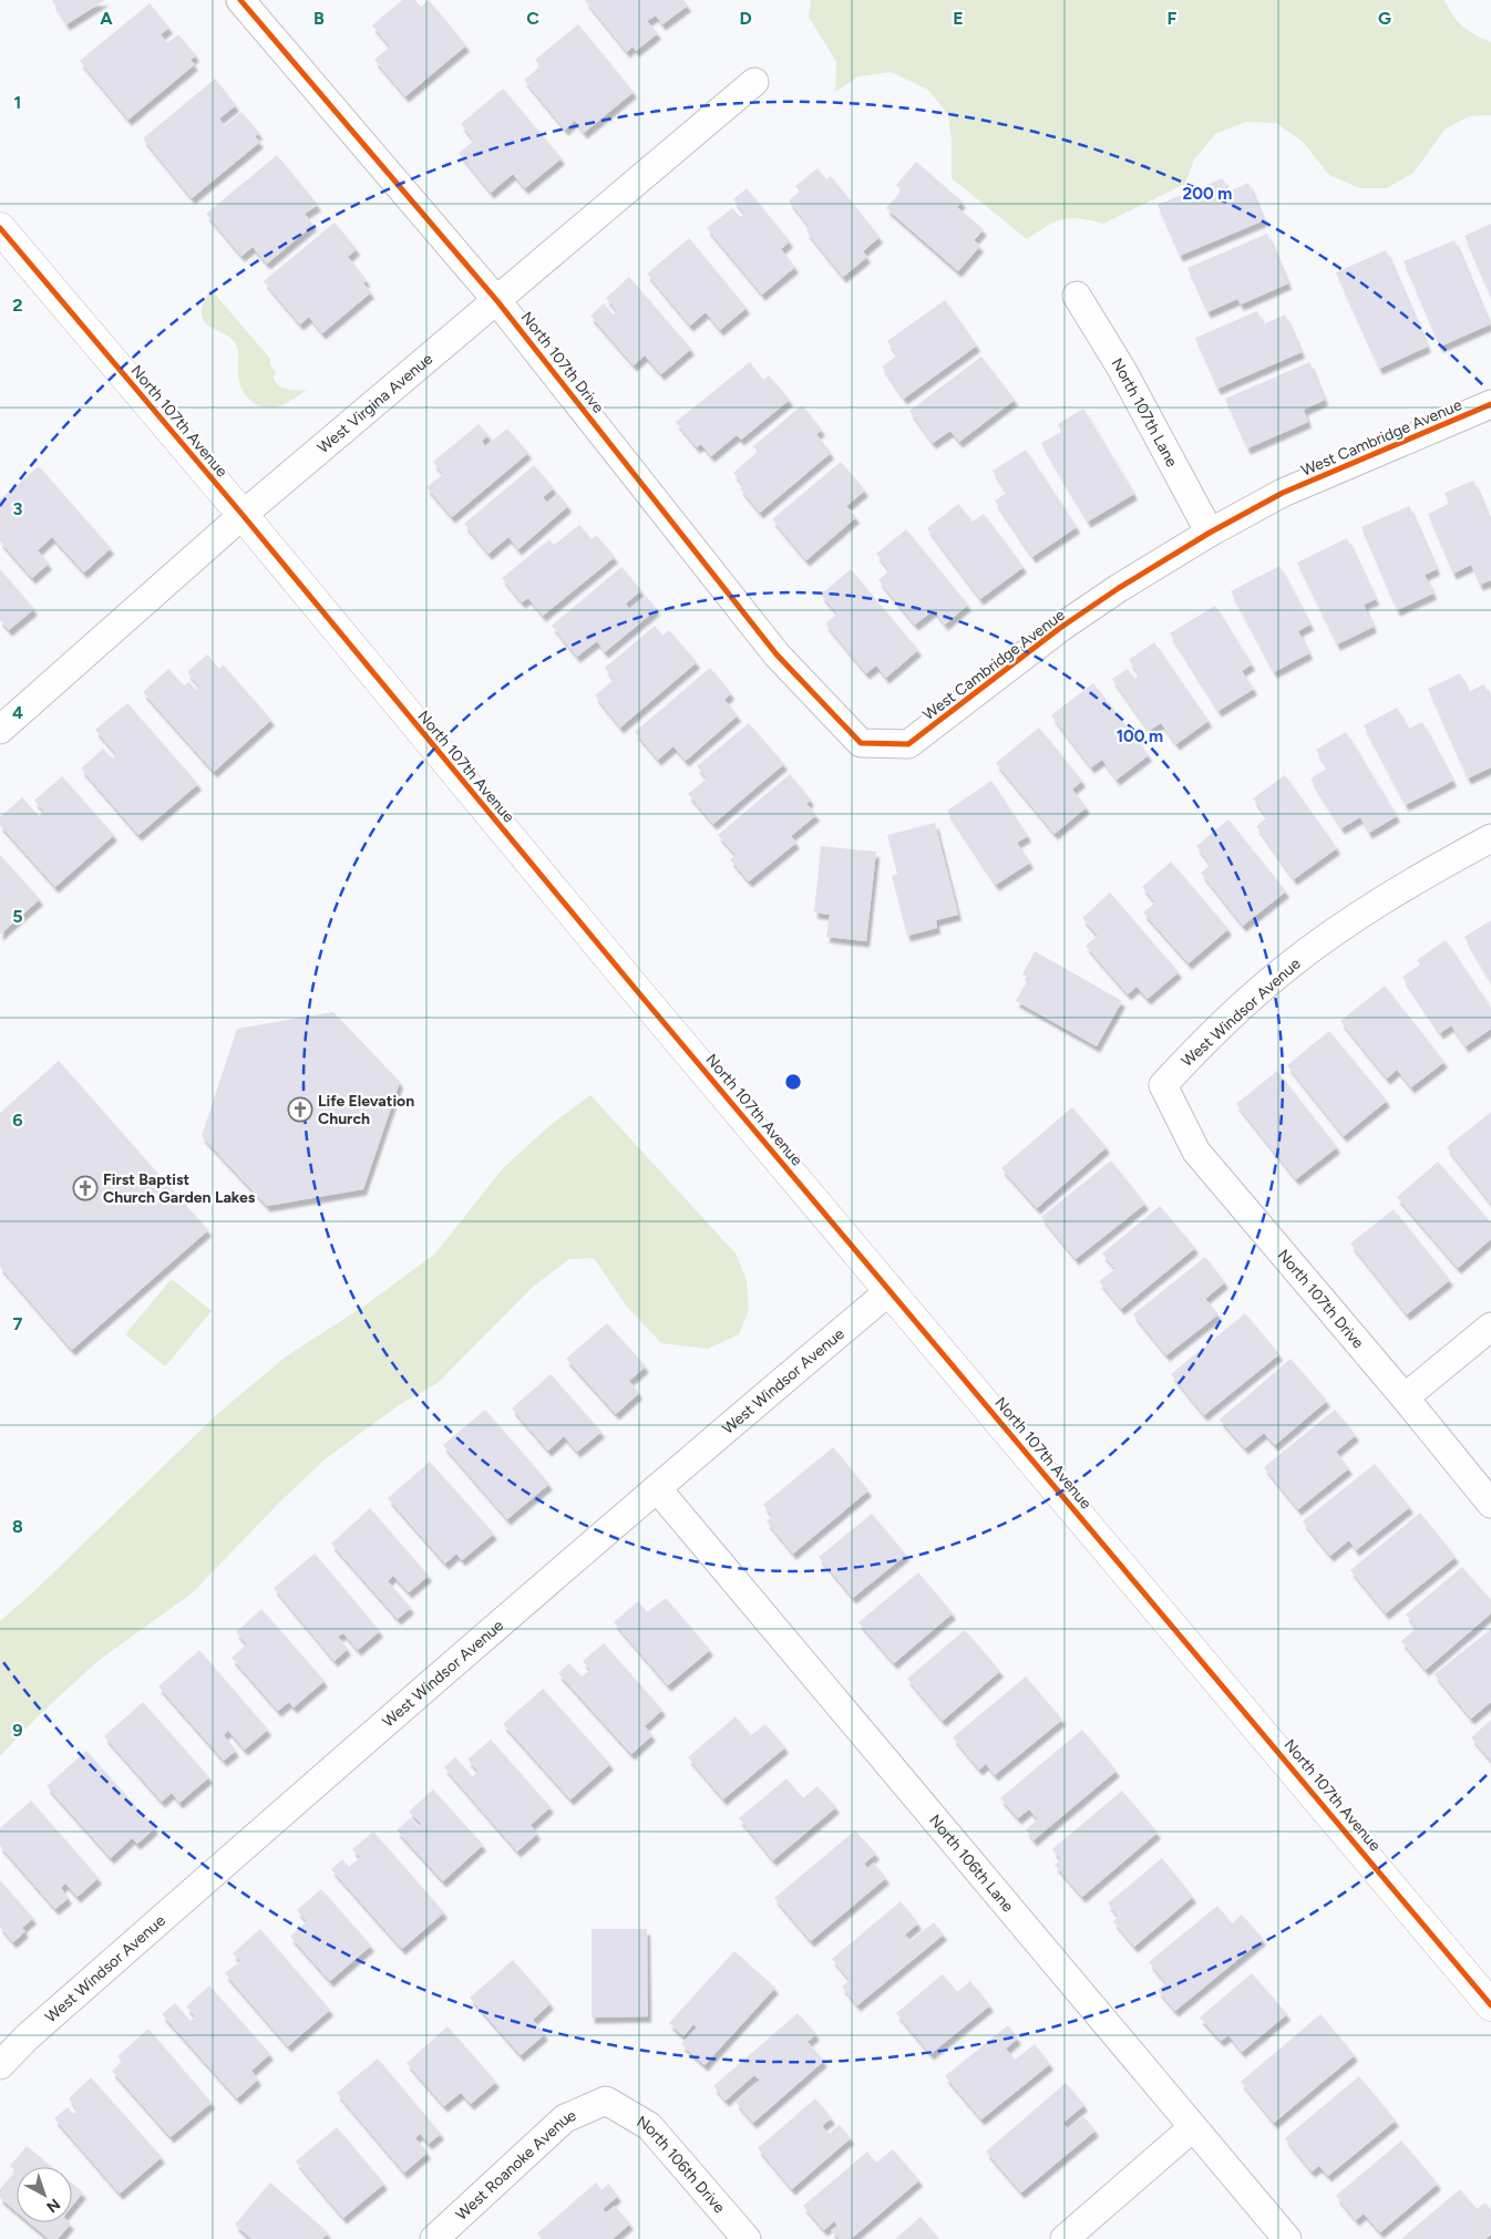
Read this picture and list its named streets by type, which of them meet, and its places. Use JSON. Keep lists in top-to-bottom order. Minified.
{"streets":{"main road":["North 107th Avenue"],"street":["North 107th Drive","West Virgina Avenue","North 107th Lane","West Cambridge Avenue","West Windsor Avenue","North 106th Lane","West Roanoke Avenue","North 106th Drive"]},"crossings":[["North 107th Drive","West Virgina Avenue"],["North 107th Drive","West Cambridge Avenue"],["North 107th Drive","West Windsor Avenue"],["West Virgina Avenue","North 107th Avenue"],["North 107th Lane","West Cambridge Avenue"],["North 107th Avenue","West Windsor Avenue"],["West Windsor Avenue","North 106th Lane"],["West Roanoke Avenue","North 106th Drive"]],"places":{"church":["Life Elevation Church","First Baptist Church Garden Lakes"]},"north":"bottom right","grid":{"columns":["A","B","C","D","E","F","G"],"rows":["1","2","3","4","5","6","7","8","9"]},"rings":["200 m","100 m"]}
